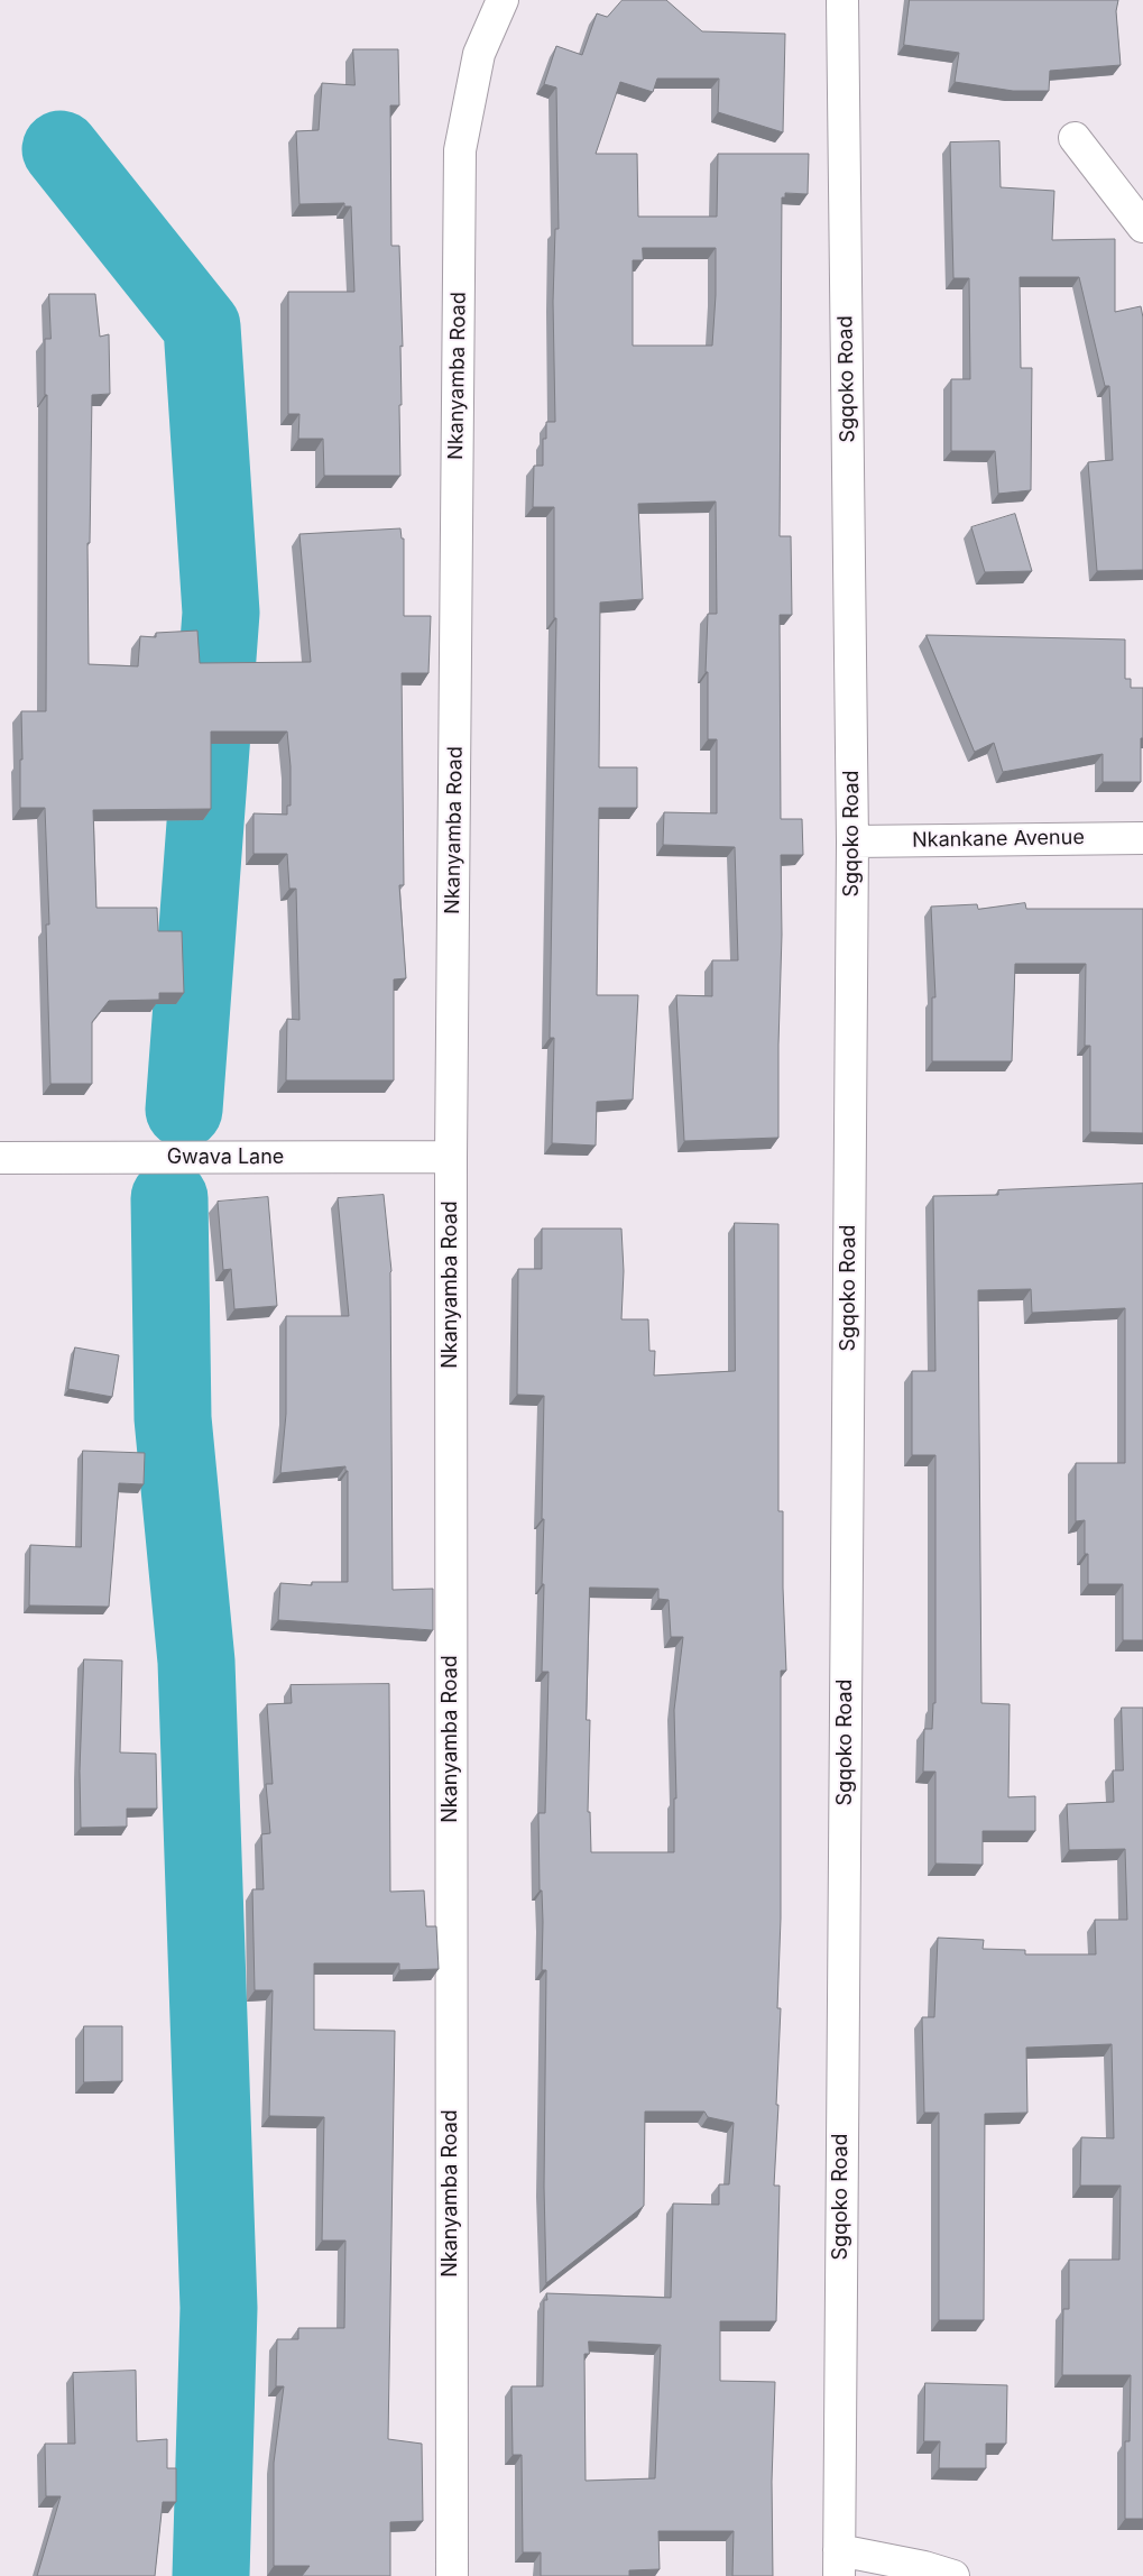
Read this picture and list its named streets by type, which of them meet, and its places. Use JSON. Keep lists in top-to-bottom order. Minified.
{"streets":{"street":["Nkanyamba Road","Sgqoko Road","Nkankane Avenue","Gwava Lane"]},"crossings":[["Nkanyamba Road","Gwava Lane"],["Sgqoko Road","Nkankane Avenue"]]}
